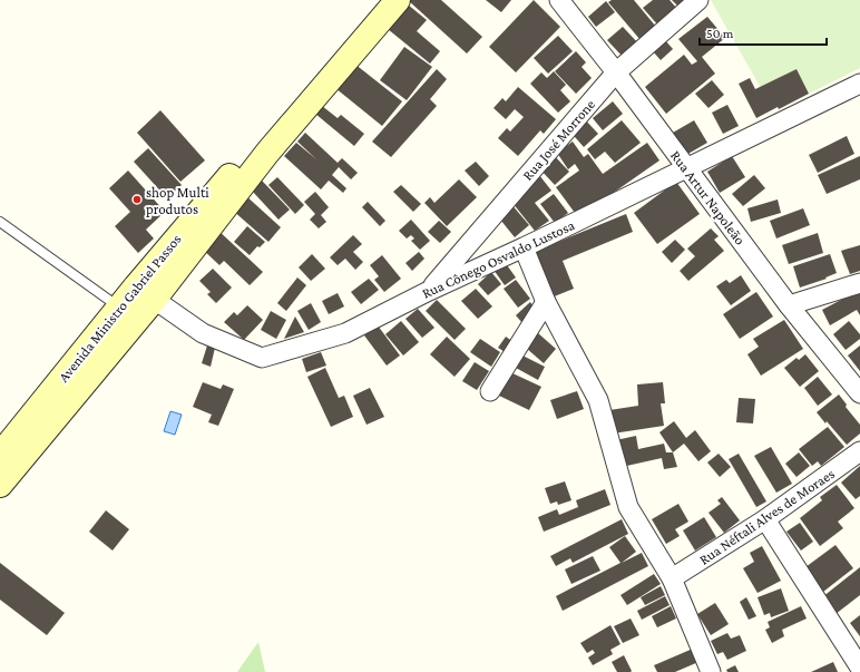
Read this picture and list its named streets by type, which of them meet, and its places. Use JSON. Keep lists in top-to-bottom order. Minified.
{"streets":{"main road":["Avenida Ministro Gabriel Passos"],"street":["Rua José Morrone","Rua Artur Napoleão","Rua Cônego Osvaldo Lustosa","Rua Néftali Alves de Moraes"]},"crossings":[["Rua José Morrone","Rua Artur Napoleão"],["Rua José Morrone","Rua Cônego Osvaldo Lustosa"],["Rua Artur Napoleão","Rua Cônego Osvaldo Lustosa"],["Rua Cônego Osvaldo Lustosa","Avenida Ministro Gabriel Passos"]],"places":["shop Multi produtos"],"scale_bar":"50 m"}
